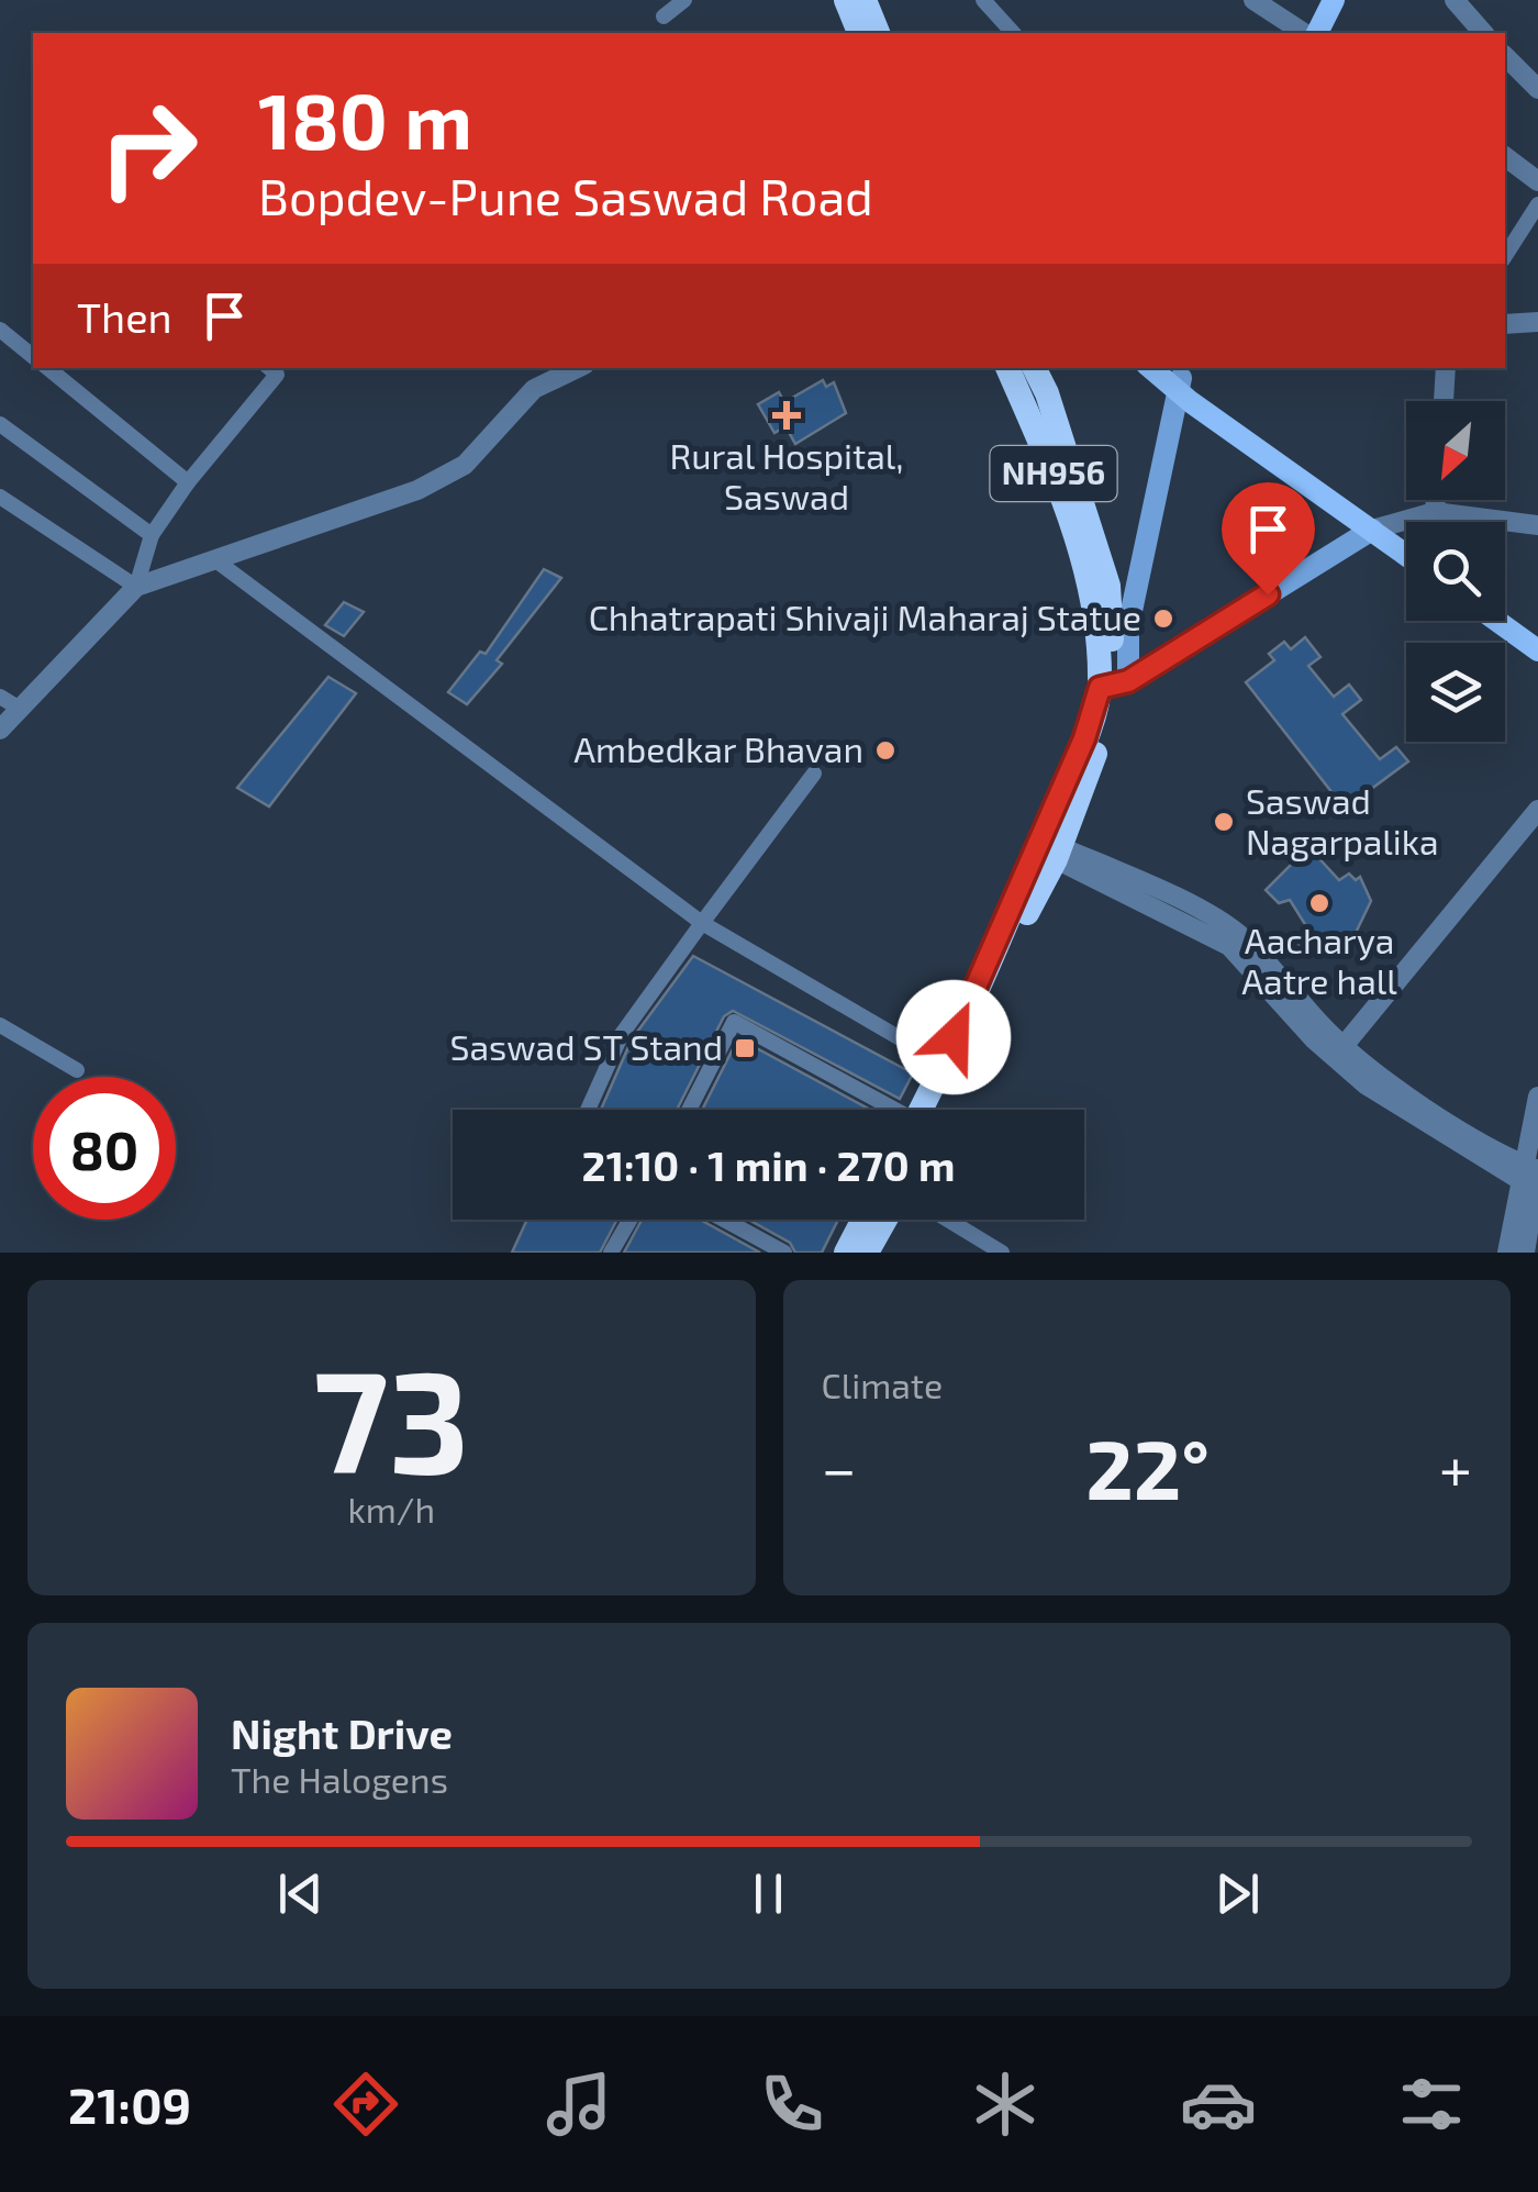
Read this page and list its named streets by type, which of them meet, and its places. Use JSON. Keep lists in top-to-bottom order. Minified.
{"streets":{"highway":["NH956"]},"places":{"health":["Rural Hospital, Saswad"],"other":["Chhatrapati Shivaji Maharaj Statue","Ambedkar Bhavan","Saswad Nagarpalika","Aacharya Aatre hall"],"transit":["Saswad ST Stand"]},"north":"bottom left","page":{"turn":["180 m","Bopdev-Pune Saswad Road"],"then":"Then","limit":"80","trip":"21:10 · 1 min · 270 m","tile":[["73","km/h"],"Climate"],"heat":["−","22°","+"],"song":["Night Drive","The Halogens"],"tabs":"21:09"}}
